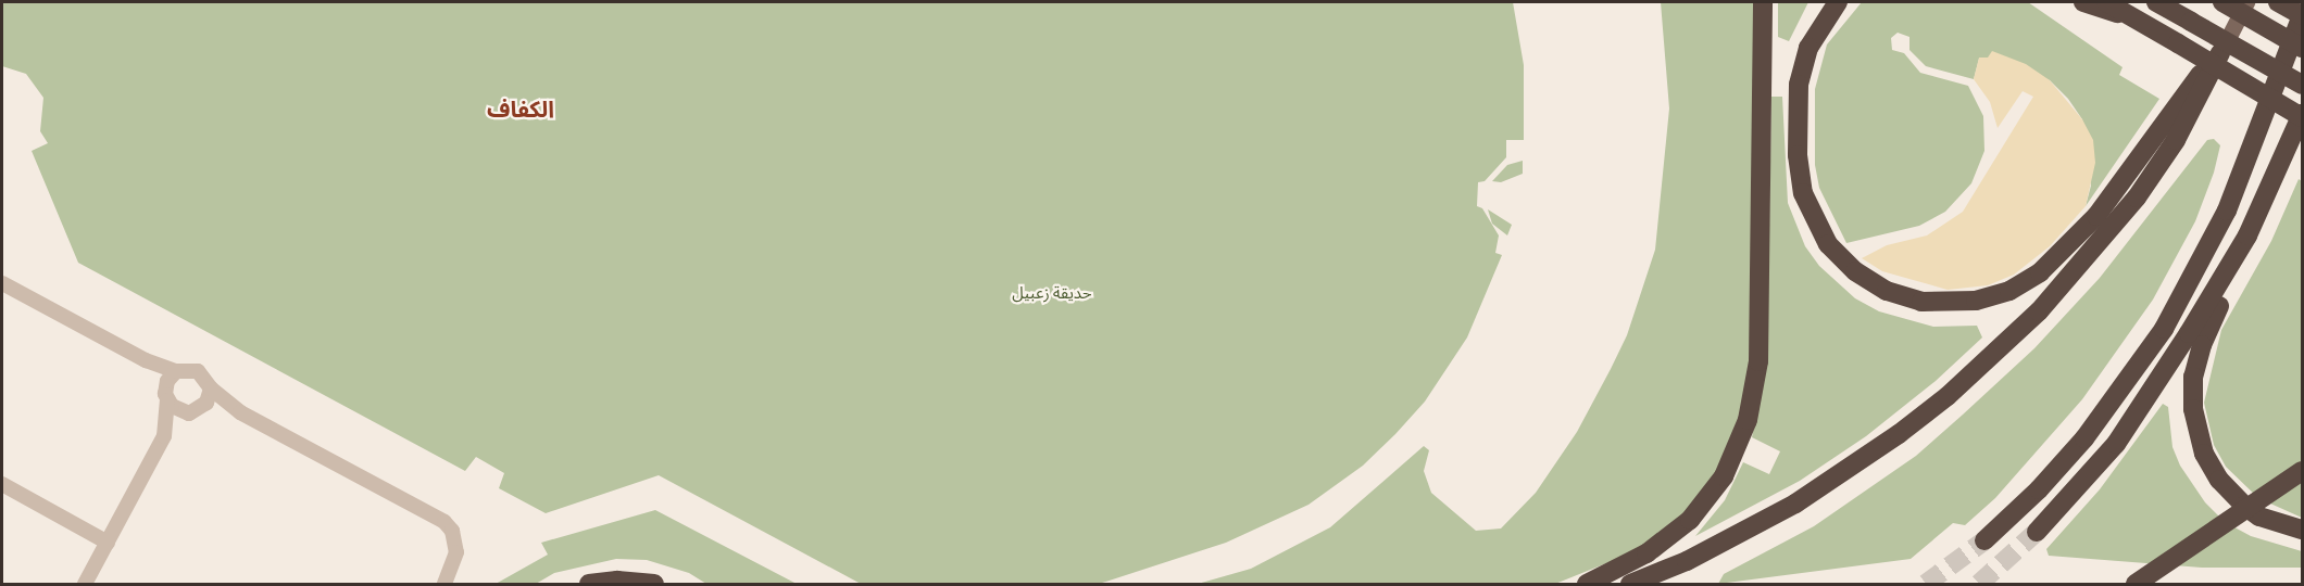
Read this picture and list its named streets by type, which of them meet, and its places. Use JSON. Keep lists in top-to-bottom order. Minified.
{"districts":["الكفاف"],"parks":["حديقة زعبيل"]}
